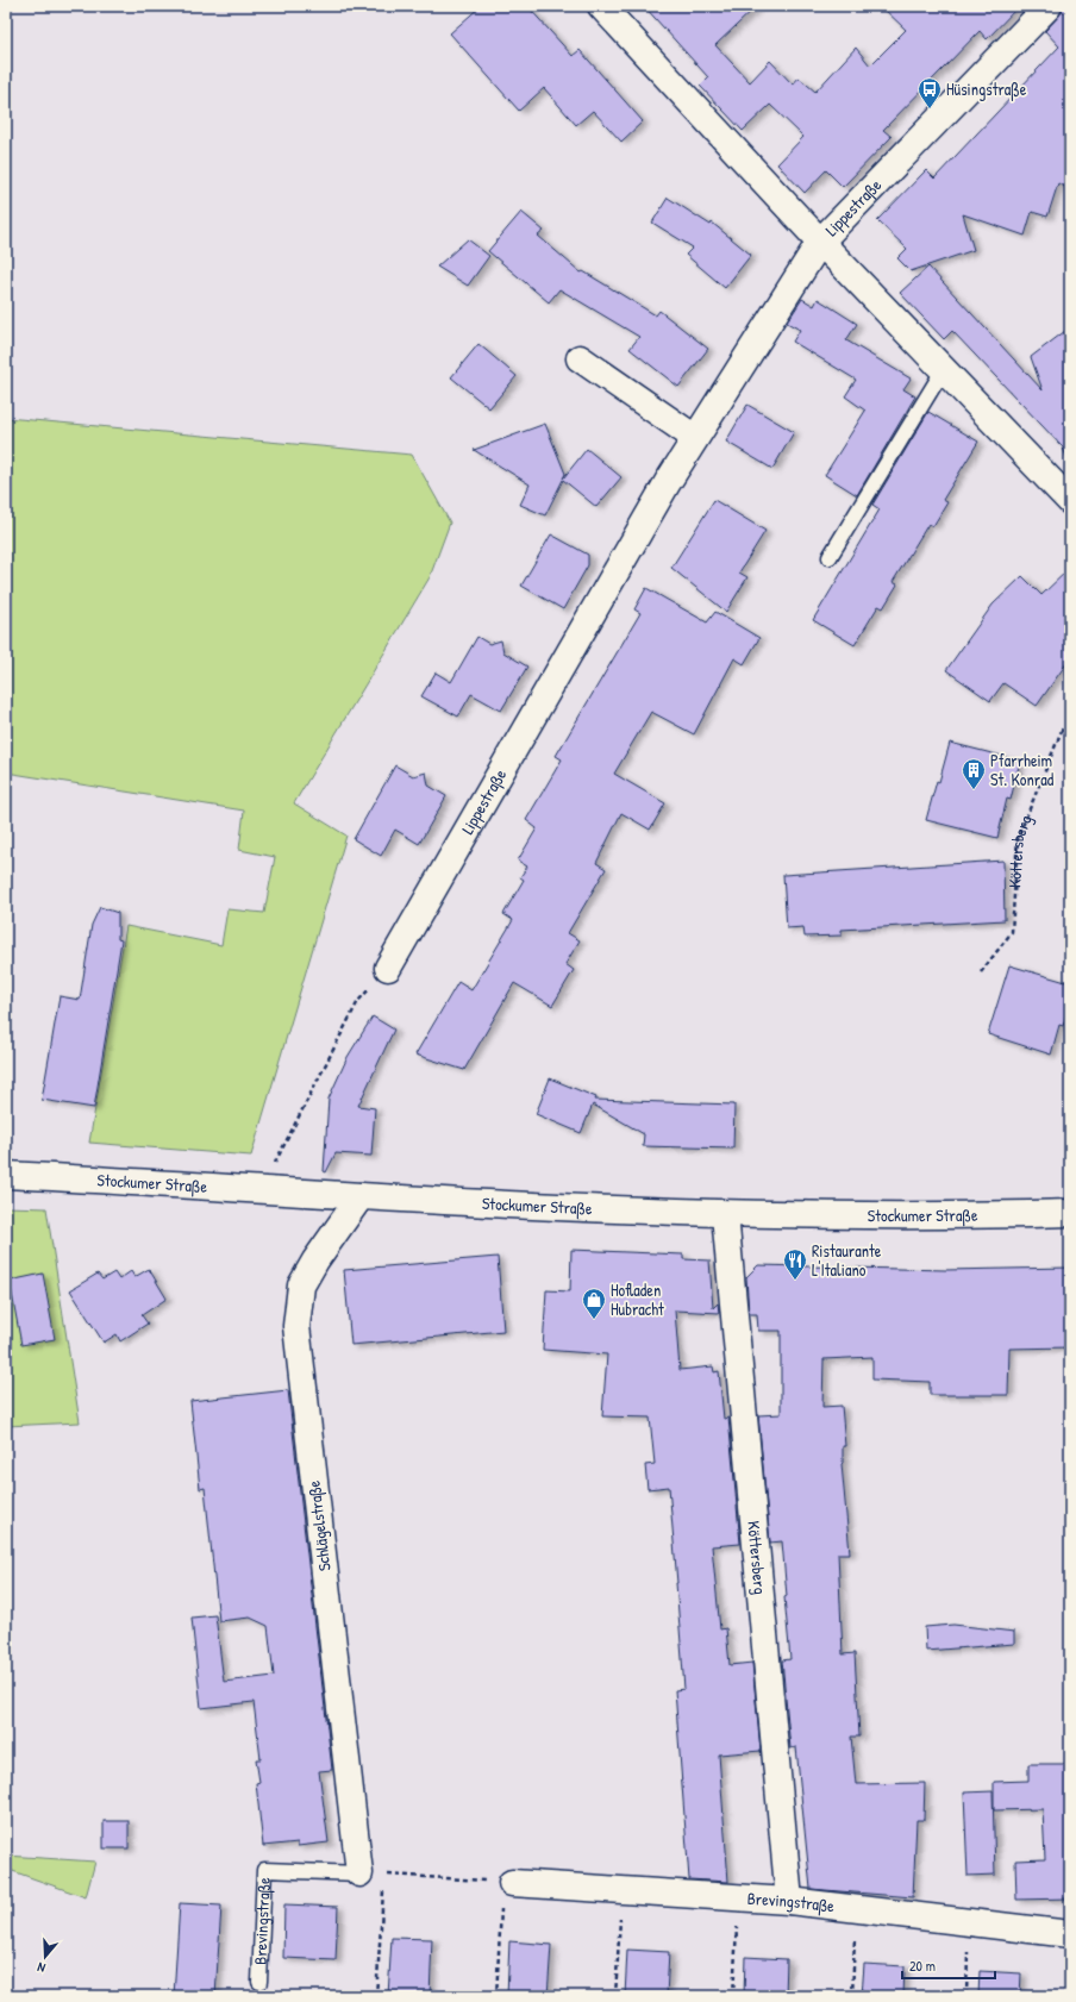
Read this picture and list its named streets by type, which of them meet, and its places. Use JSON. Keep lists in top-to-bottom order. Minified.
{"streets":{"street":["Lippestraße","Köttersberg","Stockumer Straße","Schlägelstraße","Brevingstraße"]},"crossings":[["Köttersberg","Stockumer Straße"],["Köttersberg","Brevingstraße"],["Stockumer Straße","Schlägelstraße"],["Schlägelstraße","Brevingstraße"]],"places":{"bus stop":["Hüsingstraße"],"building":["Pfarrheim St. Konrad"],"restaurant":["Ristaurante L'Italiano"],"shop":["Hofladen Hubracht"]},"scale_bar":"20 m","north":"bottom"}
